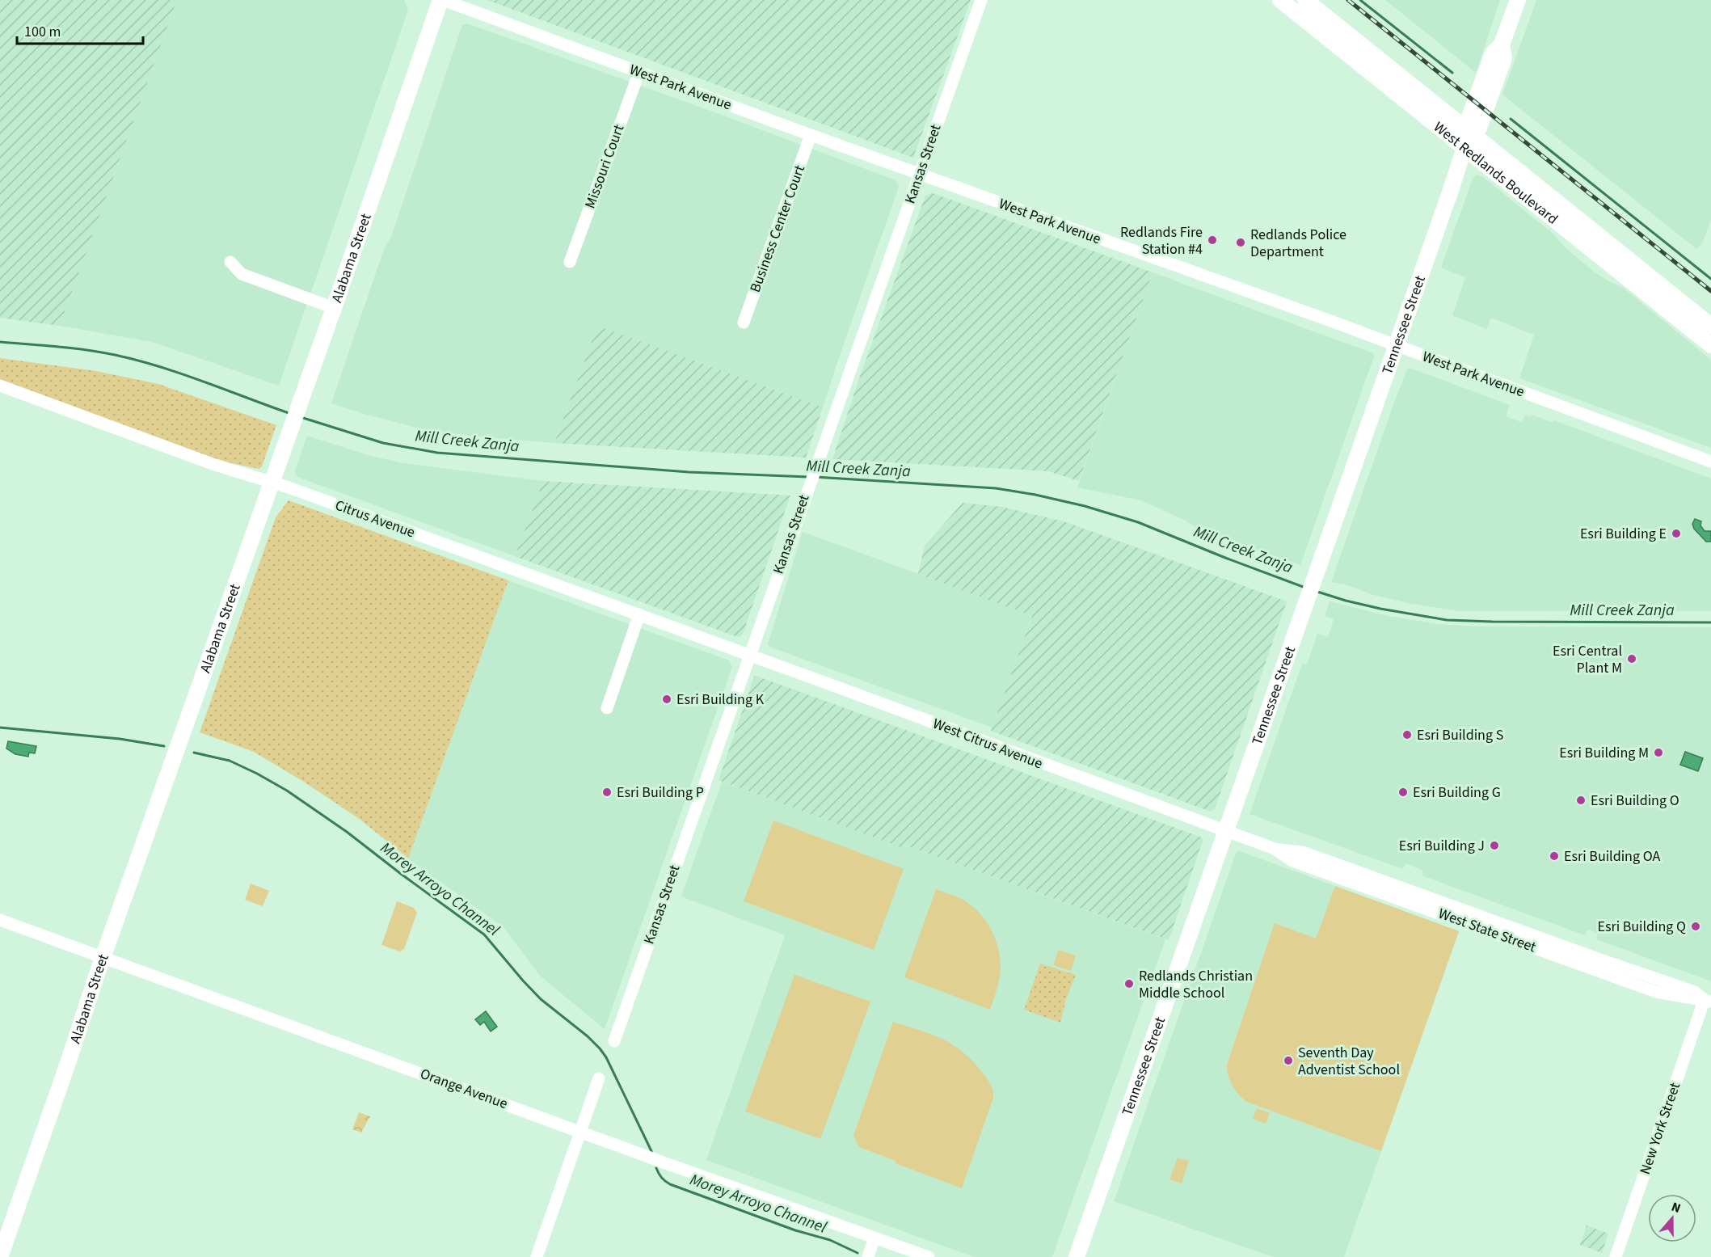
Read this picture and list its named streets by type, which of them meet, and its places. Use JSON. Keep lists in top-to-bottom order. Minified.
{"streets":{"main road":["West Redlands Boulevard","Alabama Street","Tennessee Street"],"street":["West Park Avenue","Kansas Street","Missouri Court","Business Center Court","Citrus Avenue","West Citrus Avenue","West State Street","Orange Avenue","New York Street"]},"crossings":[["West Park Avenue","Kansas Street"],["West Park Avenue","Missouri Court"],["West Park Avenue","Business Center Court"],["West Park Avenue","Alabama Street"],["West Park Avenue","Tennessee Street"],["Kansas Street","Citrus Avenue"],["Kansas Street","West Citrus Avenue"],["West Redlands Boulevard","Tennessee Street"],["Alabama Street","Citrus Avenue"],["Alabama Street","Orange Avenue"],["Tennessee Street","West Citrus Avenue"],["Tennessee Street","West State Street"],["Citrus Avenue","West Citrus Avenue"],["West Citrus Avenue","West State Street"],["West State Street","New York Street"]],"water":["Mill Creek Zanja","Morey Arroyo Channel"],"places":["Redlands Fire Station #4","Redlands Police Department","Esri Building E","Esri Central Plant M","Esri Building K","Esri Building S","Esri Building M","Esri Building P","Esri Building G","Esri Building O","Esri Building J","Esri Building OA","Esri Building Q","Redlands Christian Middle School","Seventh Day Adventist School"],"scale_bar":"100 m","north":"top"}
